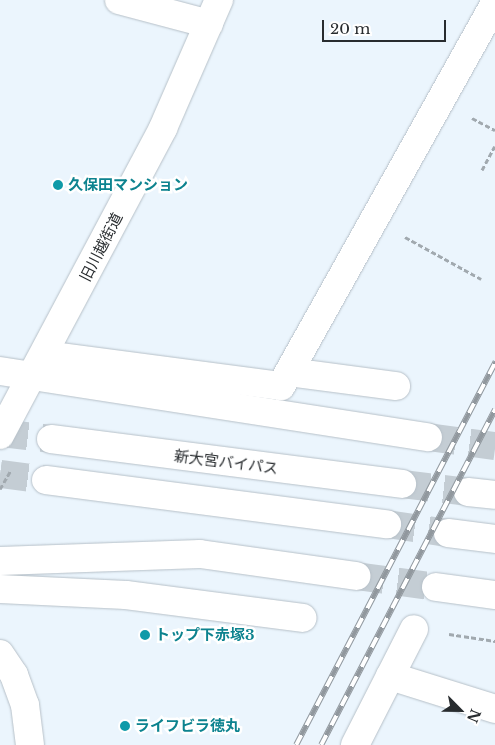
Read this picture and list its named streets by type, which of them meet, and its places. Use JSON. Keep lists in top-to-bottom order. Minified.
{"streets":{"main road":["旧川越街道","新大宮バイパス"]},"places":["久保田マンション","トップ下赤塚3","ライフビラ徳丸"],"scale_bar":"20 m","north":"bottom right"}
